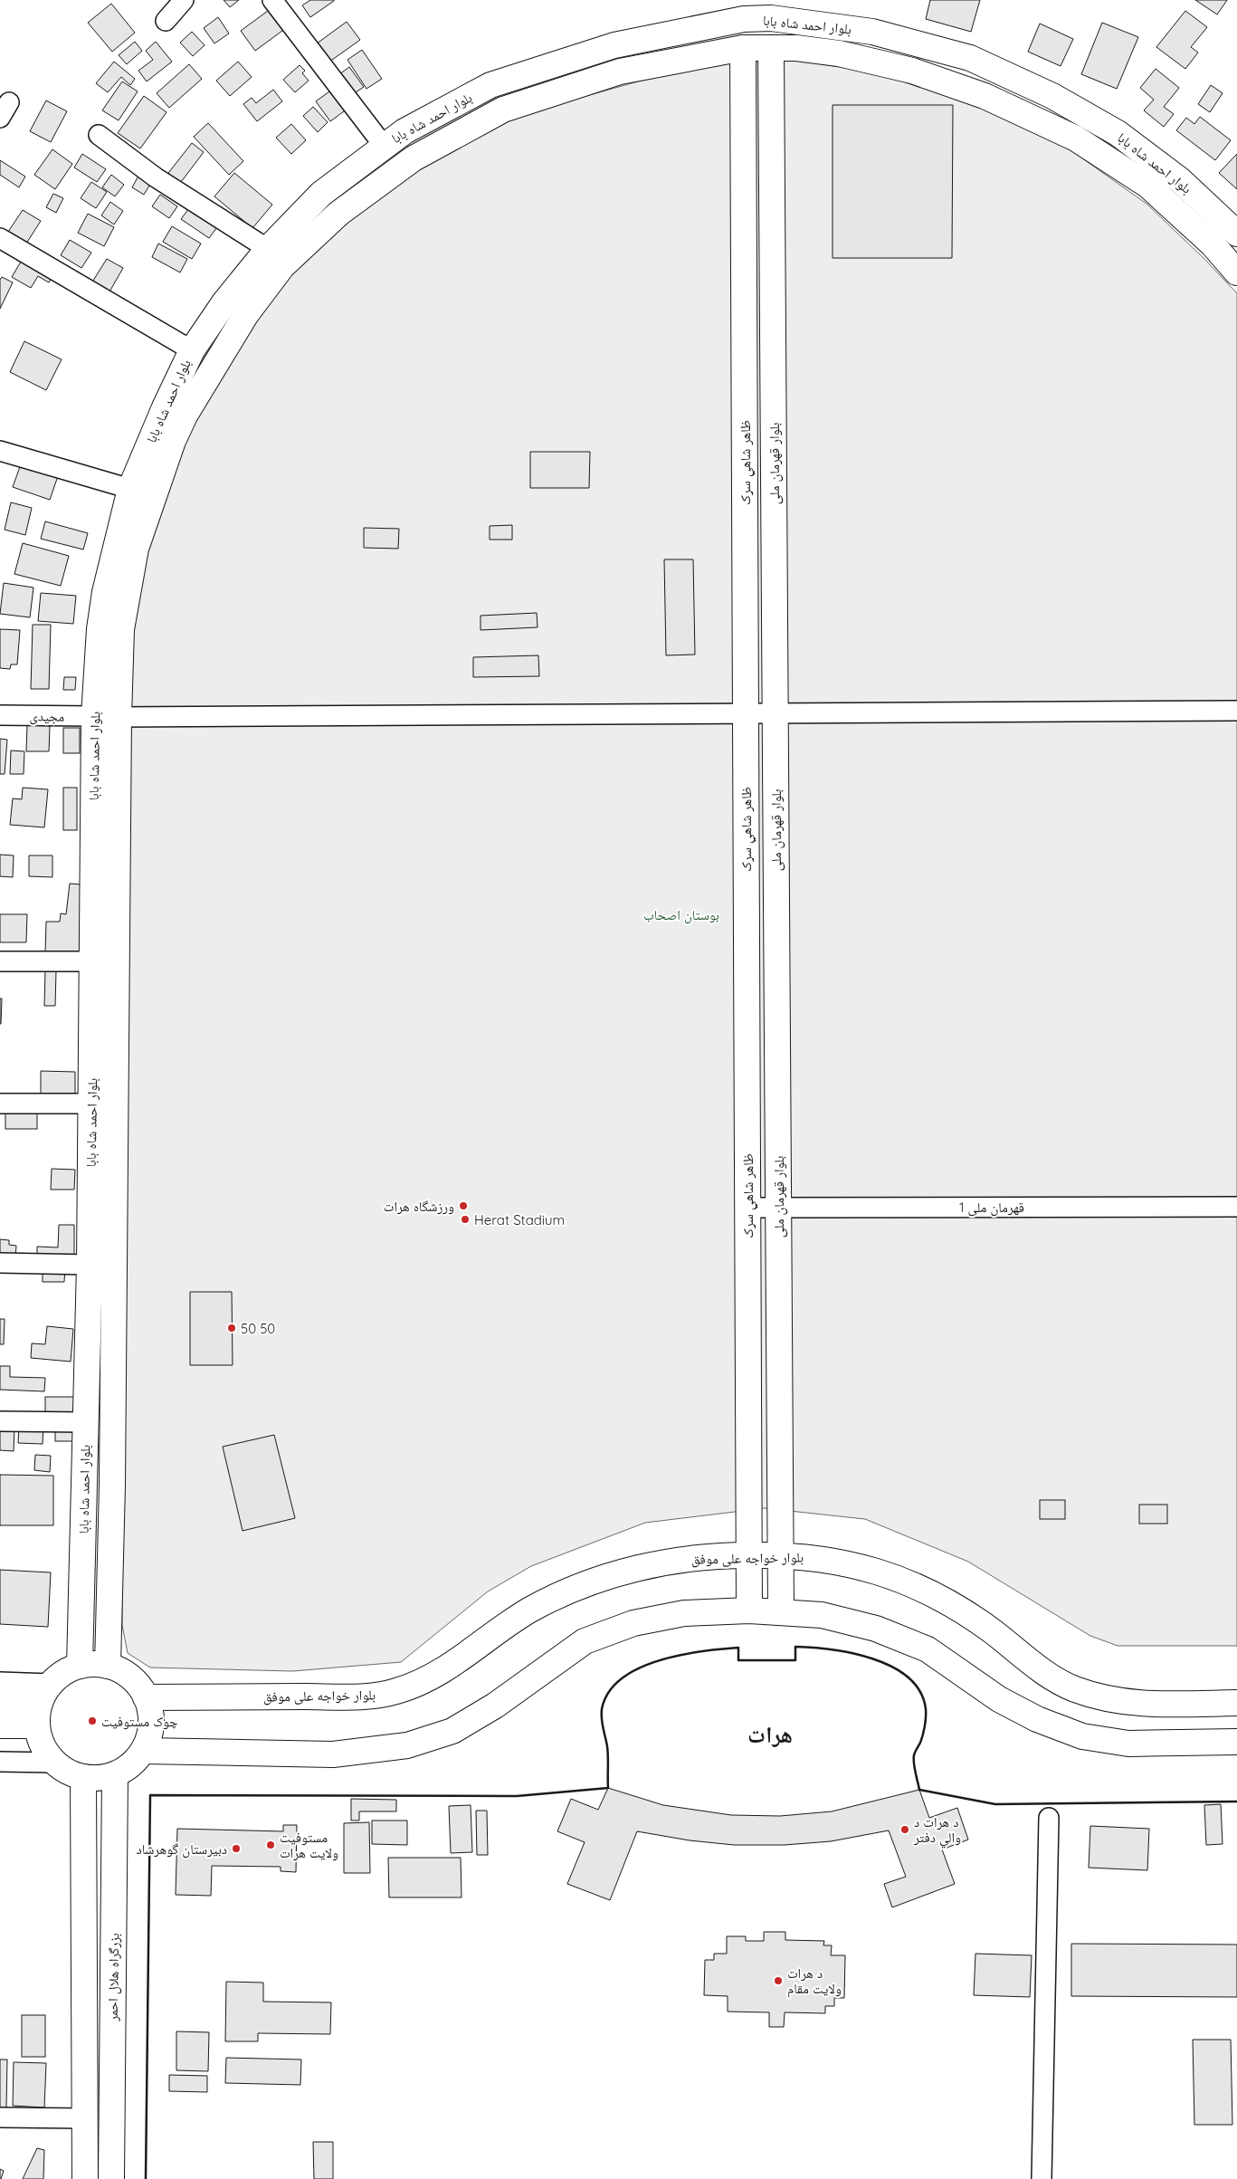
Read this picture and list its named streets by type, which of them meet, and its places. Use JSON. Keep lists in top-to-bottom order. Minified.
{"streets":{"main road":["بلوار احمد شاه بابا","ظاهر شاهي سړک","بلوار قهرمان ملی","بلوار خواجه علی موفق","بزرگراه هلال احمر"],"street":["مجیدی","قهرمان ملی 1"]},"crossings":[["بلوار احمد شاه بابا","ظاهر شاهي سړک"],["بلوار احمد شاه بابا","بلوار قهرمان ملی"],["بلوار احمد شاه بابا","مجیدی"],["بلوار احمد شاه بابا","بلوار خواجه علی موفق"],["بلوار احمد شاه بابا","بزرگراه هلال احمر"],["ظاهر شاهي سړک","مجیدی"],["ظاهر شاهي سړک","قهرمان ملی 1"],["ظاهر شاهي سړک","بلوار خواجه علی موفق"],["بلوار قهرمان ملی","مجیدی"],["بلوار قهرمان ملی","قهرمان ملی 1"],["بلوار قهرمان ملی","بلوار خواجه علی موفق"],["بلوار خواجه علی موفق","بزرگراه هلال احمر"]],"districts":["هرات"],"parks":["بوستان اصحاب"],"places":["ورزشگاه هرات","Herat Stadium","50 50","چوک مستوفیت","د هرات د والي دفتر","مستوفیت ولایت هرات","دبیرستان گوهرشاد","د هرات ولایت مقام"]}
